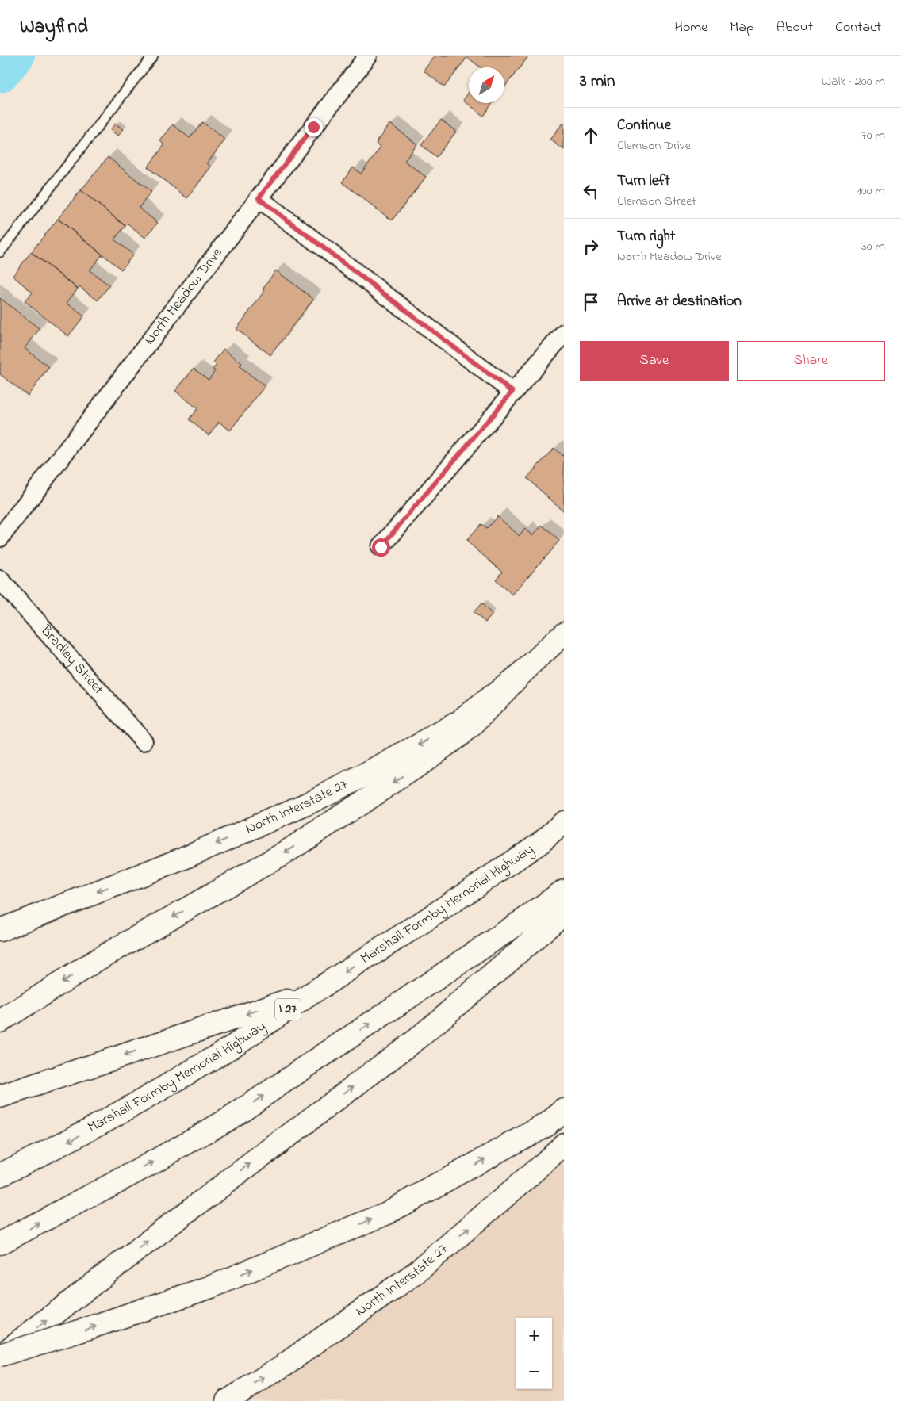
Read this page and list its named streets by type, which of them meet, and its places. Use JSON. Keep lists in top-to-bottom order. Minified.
{"streets":{"main road":["North Interstate 27","Marshall Formby Memorial Highway","I 27"],"street":["North Meadow Drive","Bradley Street"]},"north":"top right","page":{"header":"Wayfind","nav":["Home","Map","About","Contact"],"heading":["3 min","Walk · 200 m"],"list":[["Continue","Clemson Drive","70 m"],["Turn left","Clemson Street","100 m"],["Turn right","North Meadow Drive","30 m"],"Arrive at destination"],"buttons":["Save","Share"],"map_buttons":["+","−"]}}
